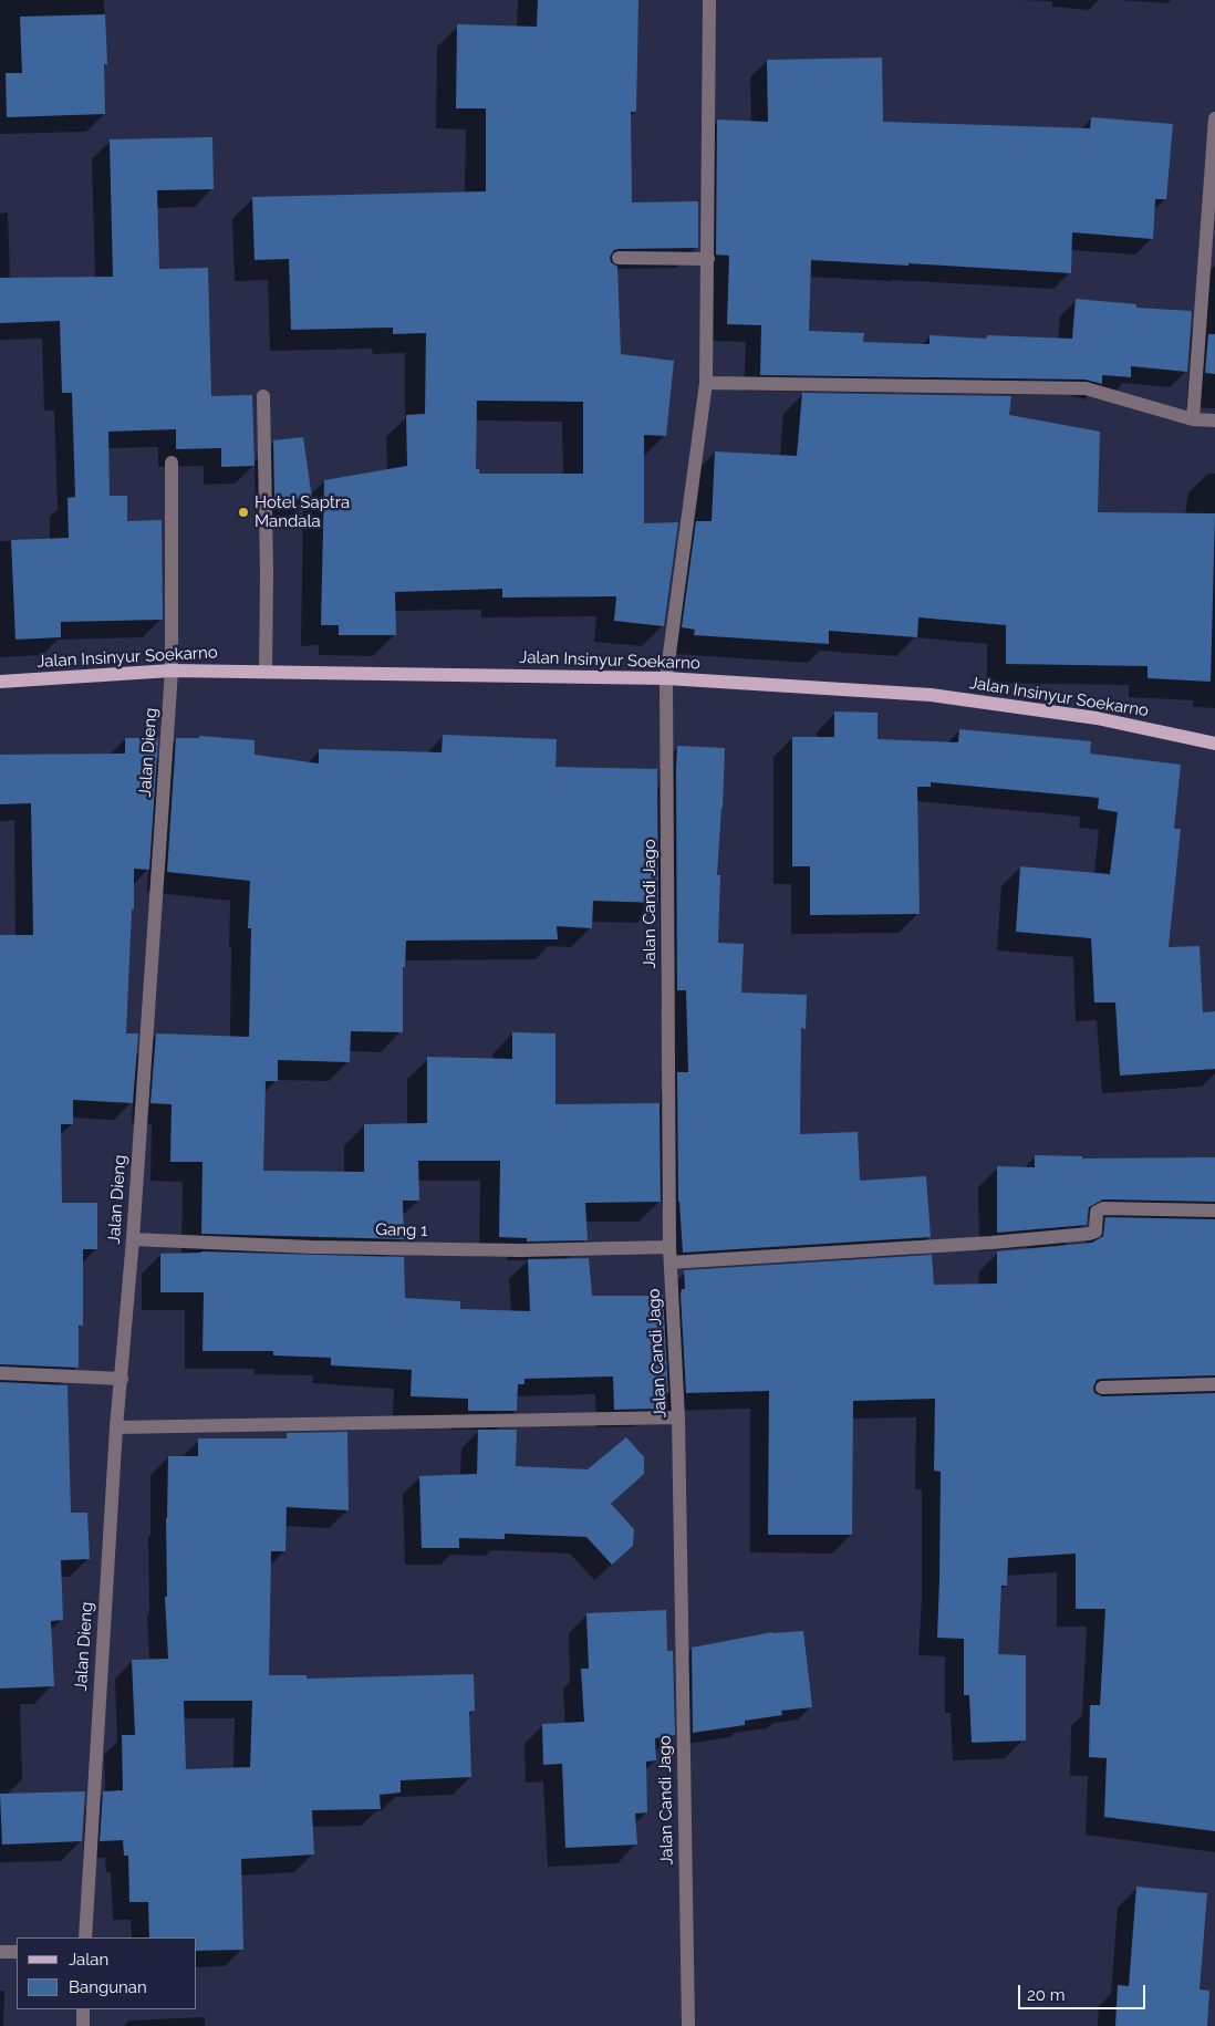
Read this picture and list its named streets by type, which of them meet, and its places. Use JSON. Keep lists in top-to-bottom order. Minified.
{"streets":{"main road":["Jalan Insinyur Soekarno"],"street":["Jalan Dieng","Jalan Candi Jago","Gang 1"]},"crossings":[["Jalan Insinyur Soekarno","Jalan Dieng"],["Jalan Insinyur Soekarno","Jalan Candi Jago"],["Jalan Dieng","Gang 1"],["Jalan Candi Jago","Gang 1"]],"places":["Hotel Saptra Mandala"],"legend":["Jalan","Bangunan"],"scale_bar":"20 m"}
